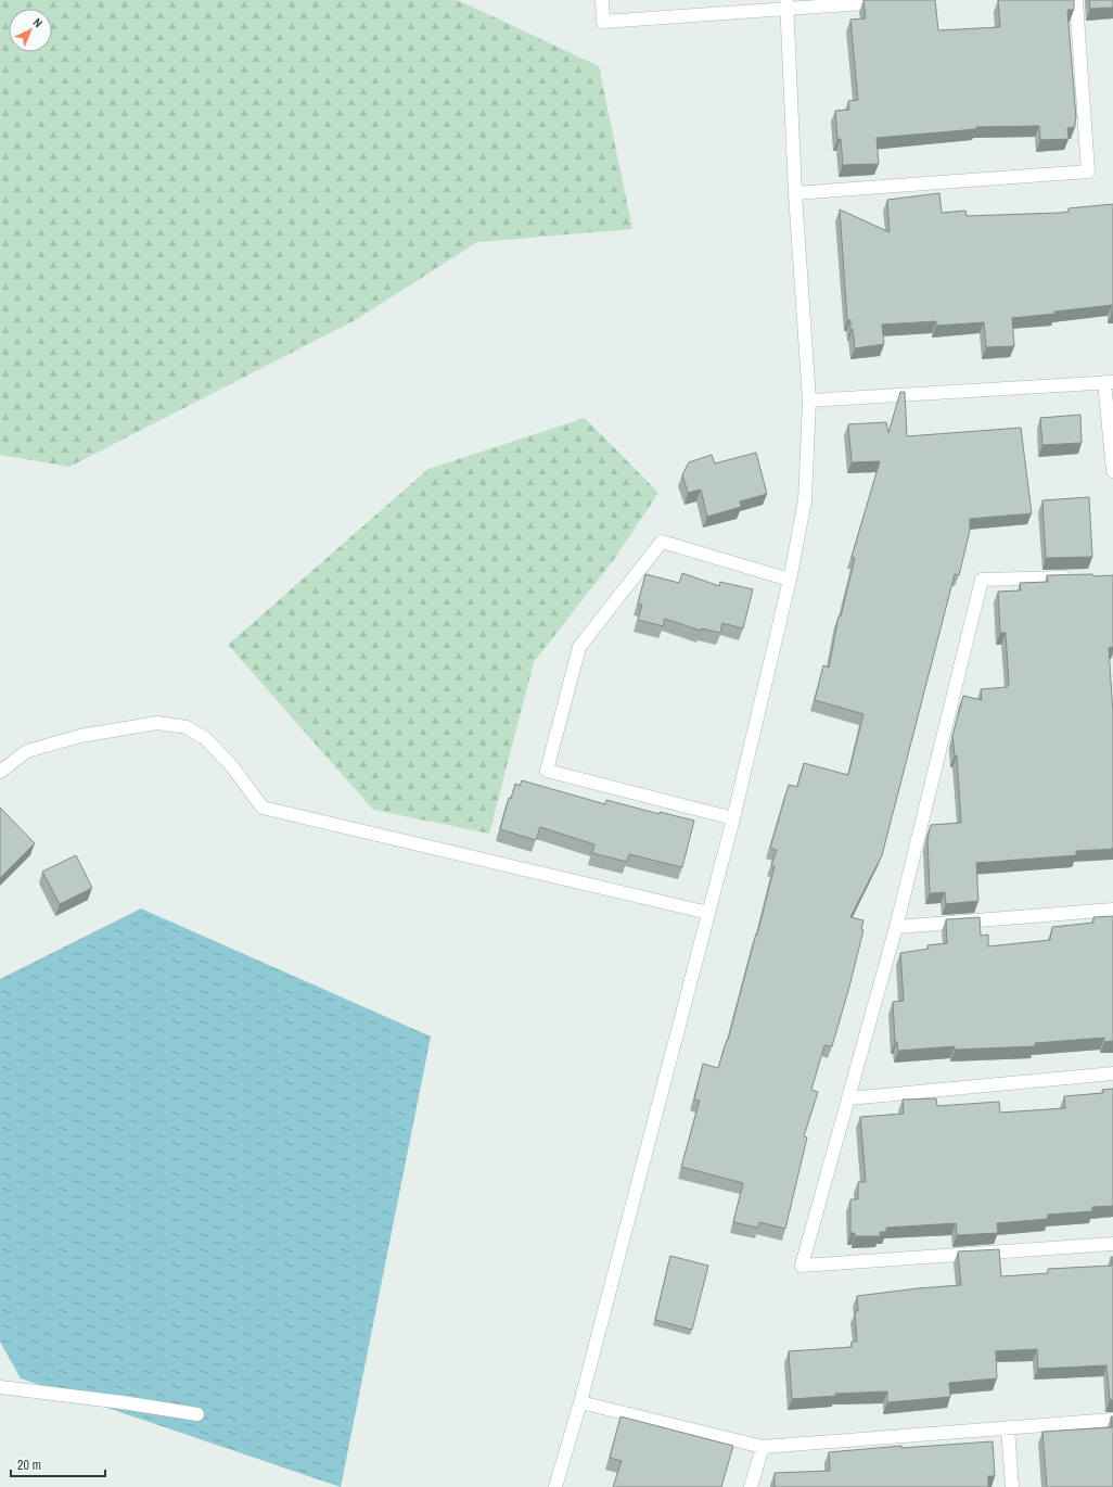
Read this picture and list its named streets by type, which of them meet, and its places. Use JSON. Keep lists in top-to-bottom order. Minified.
{"scale_bar":"20 m","north":"top right"}
